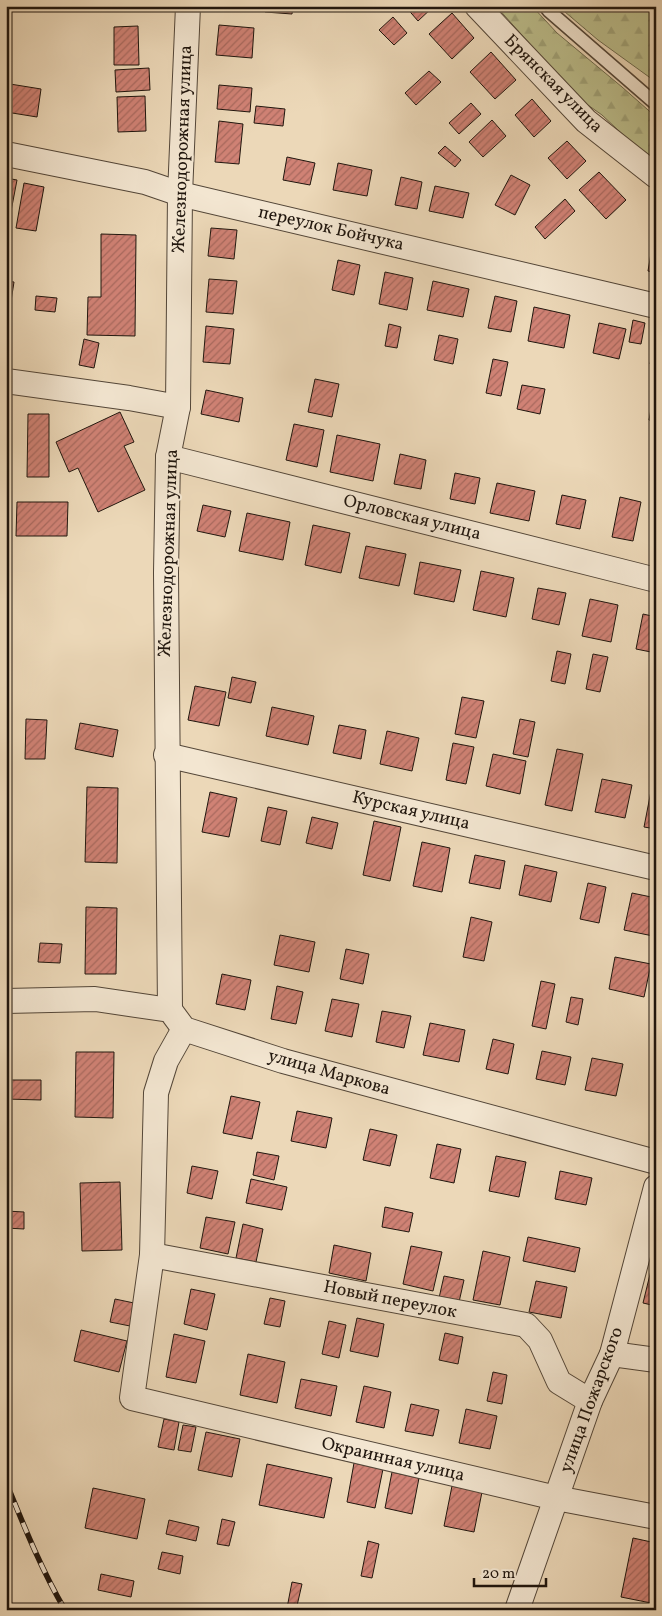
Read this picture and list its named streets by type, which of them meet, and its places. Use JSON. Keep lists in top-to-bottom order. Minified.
{"streets":{"street":["Брянская улица","Железнодорожная улица","переулок Бойчука","Орловская улица","Курская улица","улица Маркова","Новый переулок","улица Пожарского","Окраинная улица"]},"crossings":[["Железнодорожная улица","переулок Бойчука"],["Железнодорожная улица","Орловская улица"],["Железнодорожная улица","Курская улица"],["Новый переулок","улица Пожарского"],["Новый переулок","Окраинная улица"],["улица Пожарского","Окраинная улица"]],"scale_bar":"20 m"}
